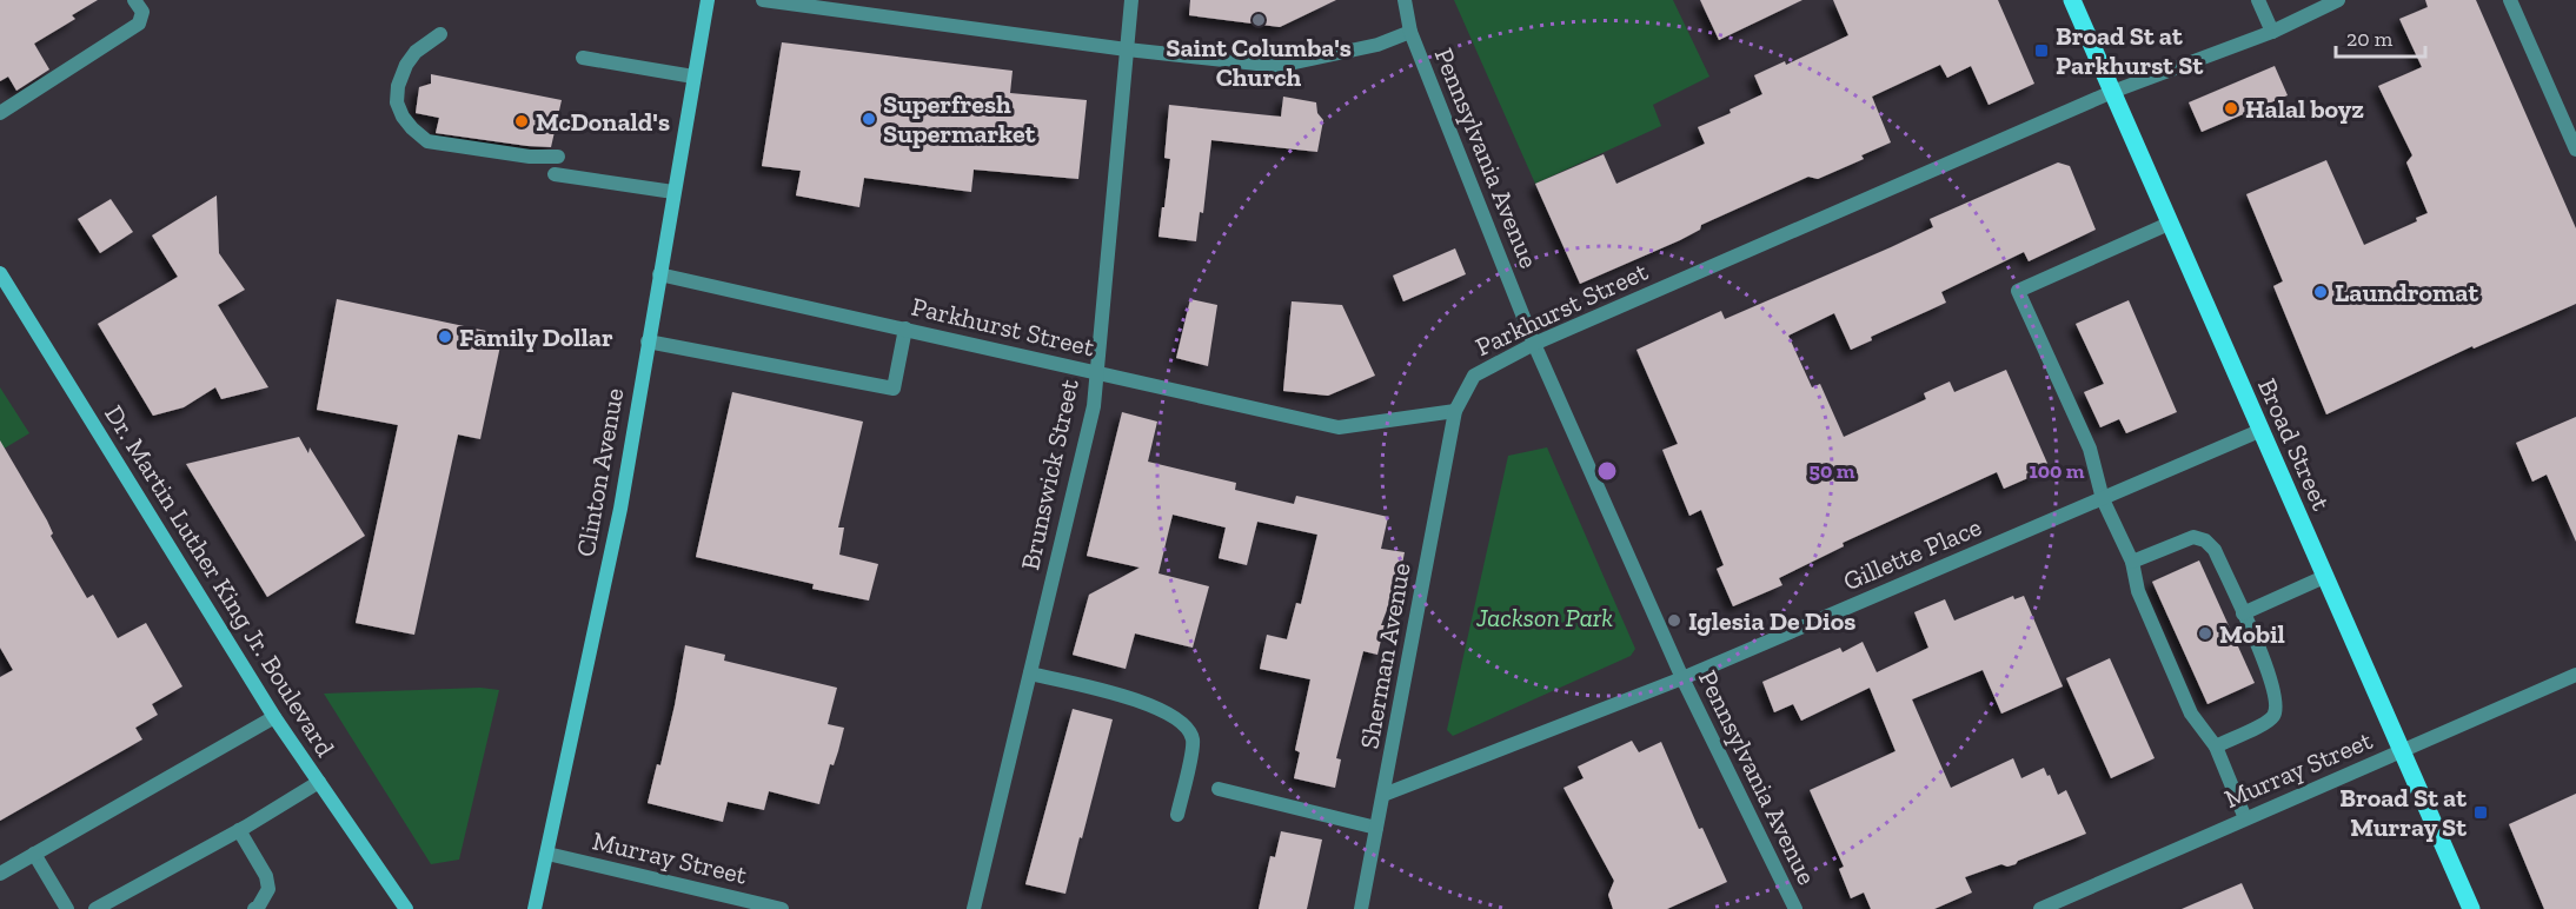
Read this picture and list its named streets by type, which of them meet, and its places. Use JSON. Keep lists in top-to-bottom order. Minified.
{"streets":{"main road":["Broad Street","Clinton Avenue","Dr. Martin Luther King Jr. Boulevard"],"street":["Pennsylvania Avenue","Parkhurst Street","Brunswick Street","Gillette Place","Sherman Avenue","Murray Street"]},"crossings":[["Pennsylvania Avenue","Parkhurst Street"],["Pennsylvania Avenue","Gillette Place"],["Parkhurst Street","Broad Street"],["Parkhurst Street","Clinton Avenue"],["Parkhurst Street","Brunswick Street"],["Parkhurst Street","Sherman Avenue"],["Broad Street","Gillette Place"],["Broad Street","Murray Street"],["Clinton Avenue","Murray Street"],["Gillette Place","Sherman Avenue"]],"parks":["Jackson Park"],"places":{"other":["Saint Columba's Church","Halal boyz","Superfresh Supermarket","McDonald's","Laundromat","Family Dollar","Iglesia De Dios","Mobil"],"transit":["Broad St at Parkhurst St","Broad St at Murray St"]},"scale_bar":"20 m","rings":["50 m","100 m"]}
